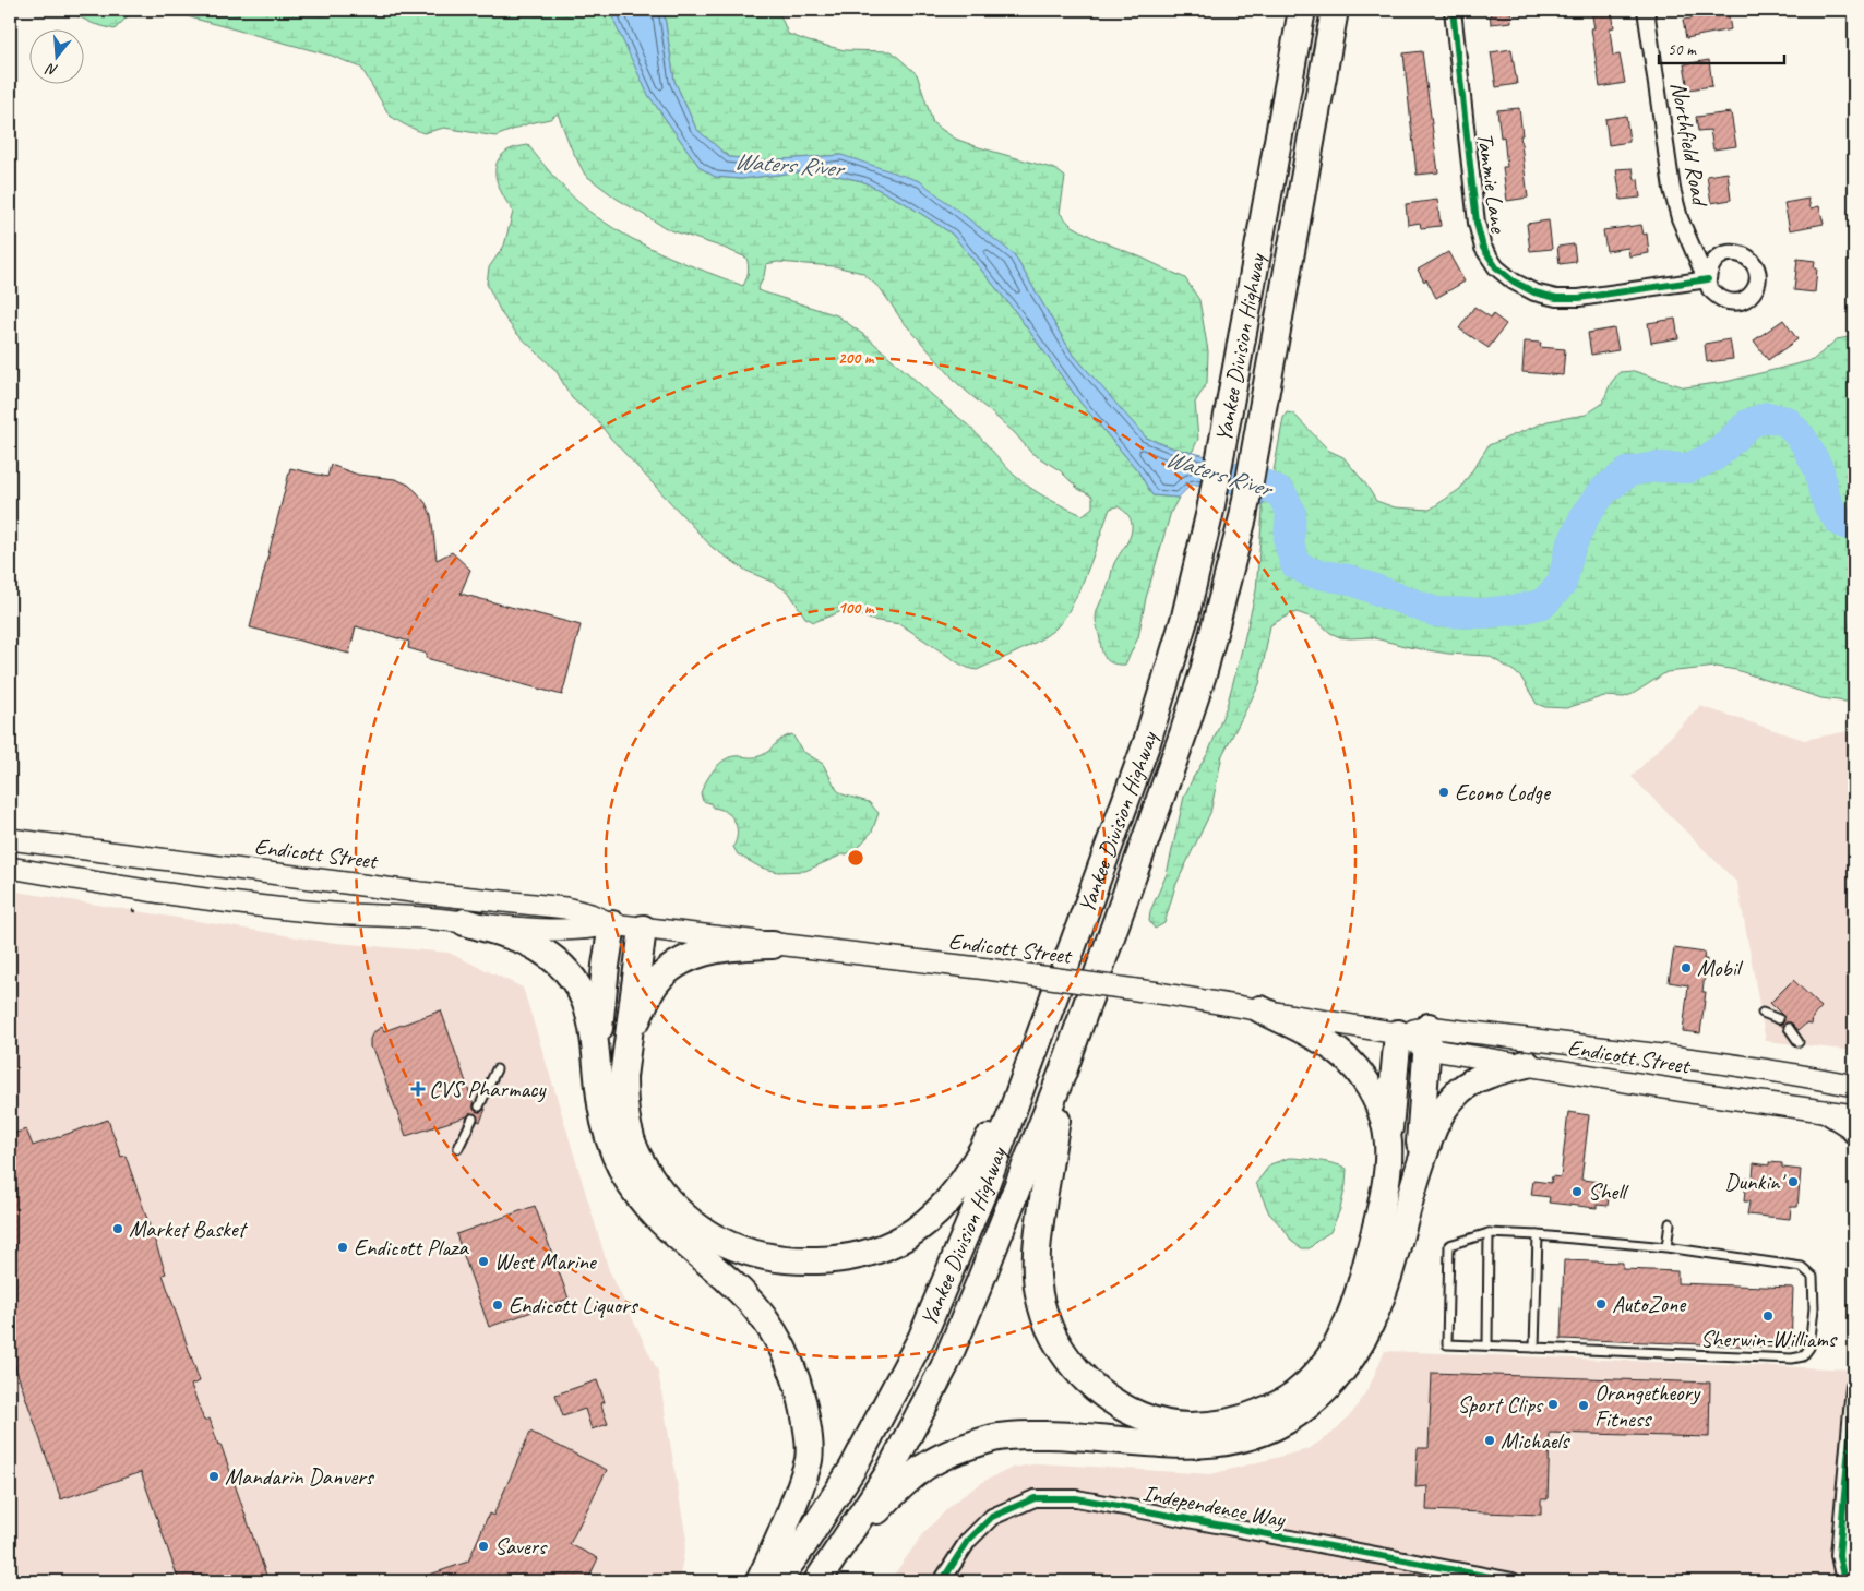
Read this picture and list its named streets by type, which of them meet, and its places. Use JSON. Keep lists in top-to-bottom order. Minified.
{"streets":{"highway":["Yankee Division Highway"],"main road":["Endicott Street"],"street":["Northfield Road","Tammie Lane","Independence Way"]},"crossings":[["Northfield Road","Tammie Lane"]],"water":["Waters River"],"places":{"other":["Econo Lodge","Mobil","Dunkin'","Shell","Market Basket","Endicott Plaza","West Marine","AutoZone","Endicott Liquors","Sherwin-Williams","Sport Clips","Orangetheory Fitness","Michaels","Mandarin Danvers","Savers"],"health":["CVS Pharmacy"]},"scale_bar":"50 m","north":"bottom","rings":["200 m","100 m"]}
